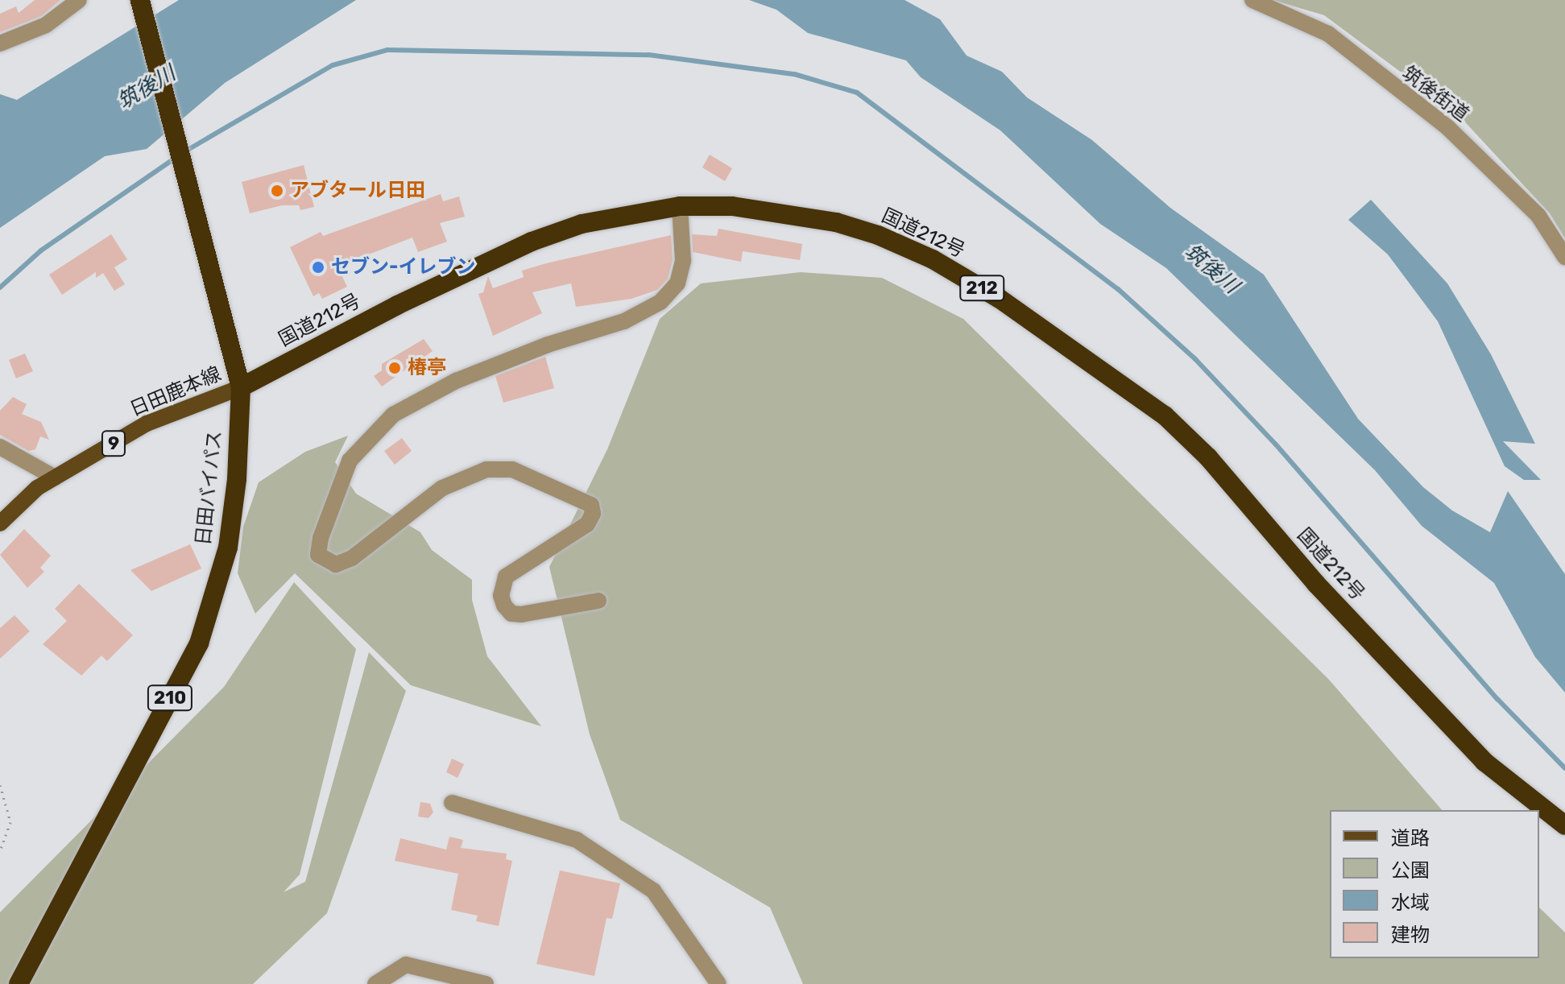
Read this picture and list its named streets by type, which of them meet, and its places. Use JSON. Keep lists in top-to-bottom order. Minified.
{"streets":{"highway":["国道212号","212","日田バイパス","210"],"main road":["日田鹿本線","9"],"street":["筑後街道"]},"crossings":[["国道212号","日田鹿本線"],["国道212号","日田バイパス"],["日田鹿本線","日田バイパス"]],"water":["筑後川"],"places":["アブタール日田","セブン-イレブン","椿亭"],"legend":["道路","公園","水域","建物"]}
